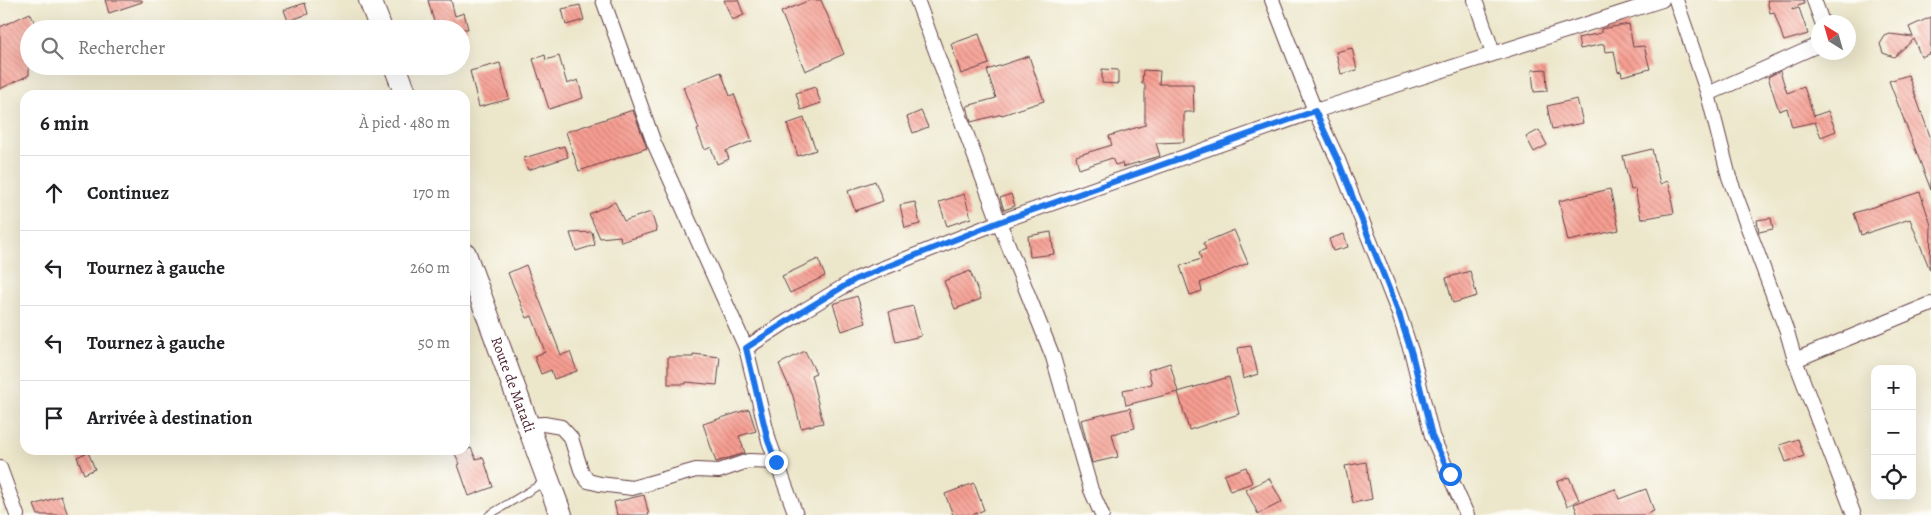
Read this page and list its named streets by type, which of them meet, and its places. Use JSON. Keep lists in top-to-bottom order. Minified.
{"streets":{"highway":["Route de Matadi"]},"north":"top left","page":{"search":"Rechercher","heading":["6 min","À pied · 480 m"],"list":[["Continuez","170 m"],["Tournez à gauche","260 m"],["Tournez à gauche","50 m"],"Arrivée à destination"],"map_buttons":["+","−"]}}
